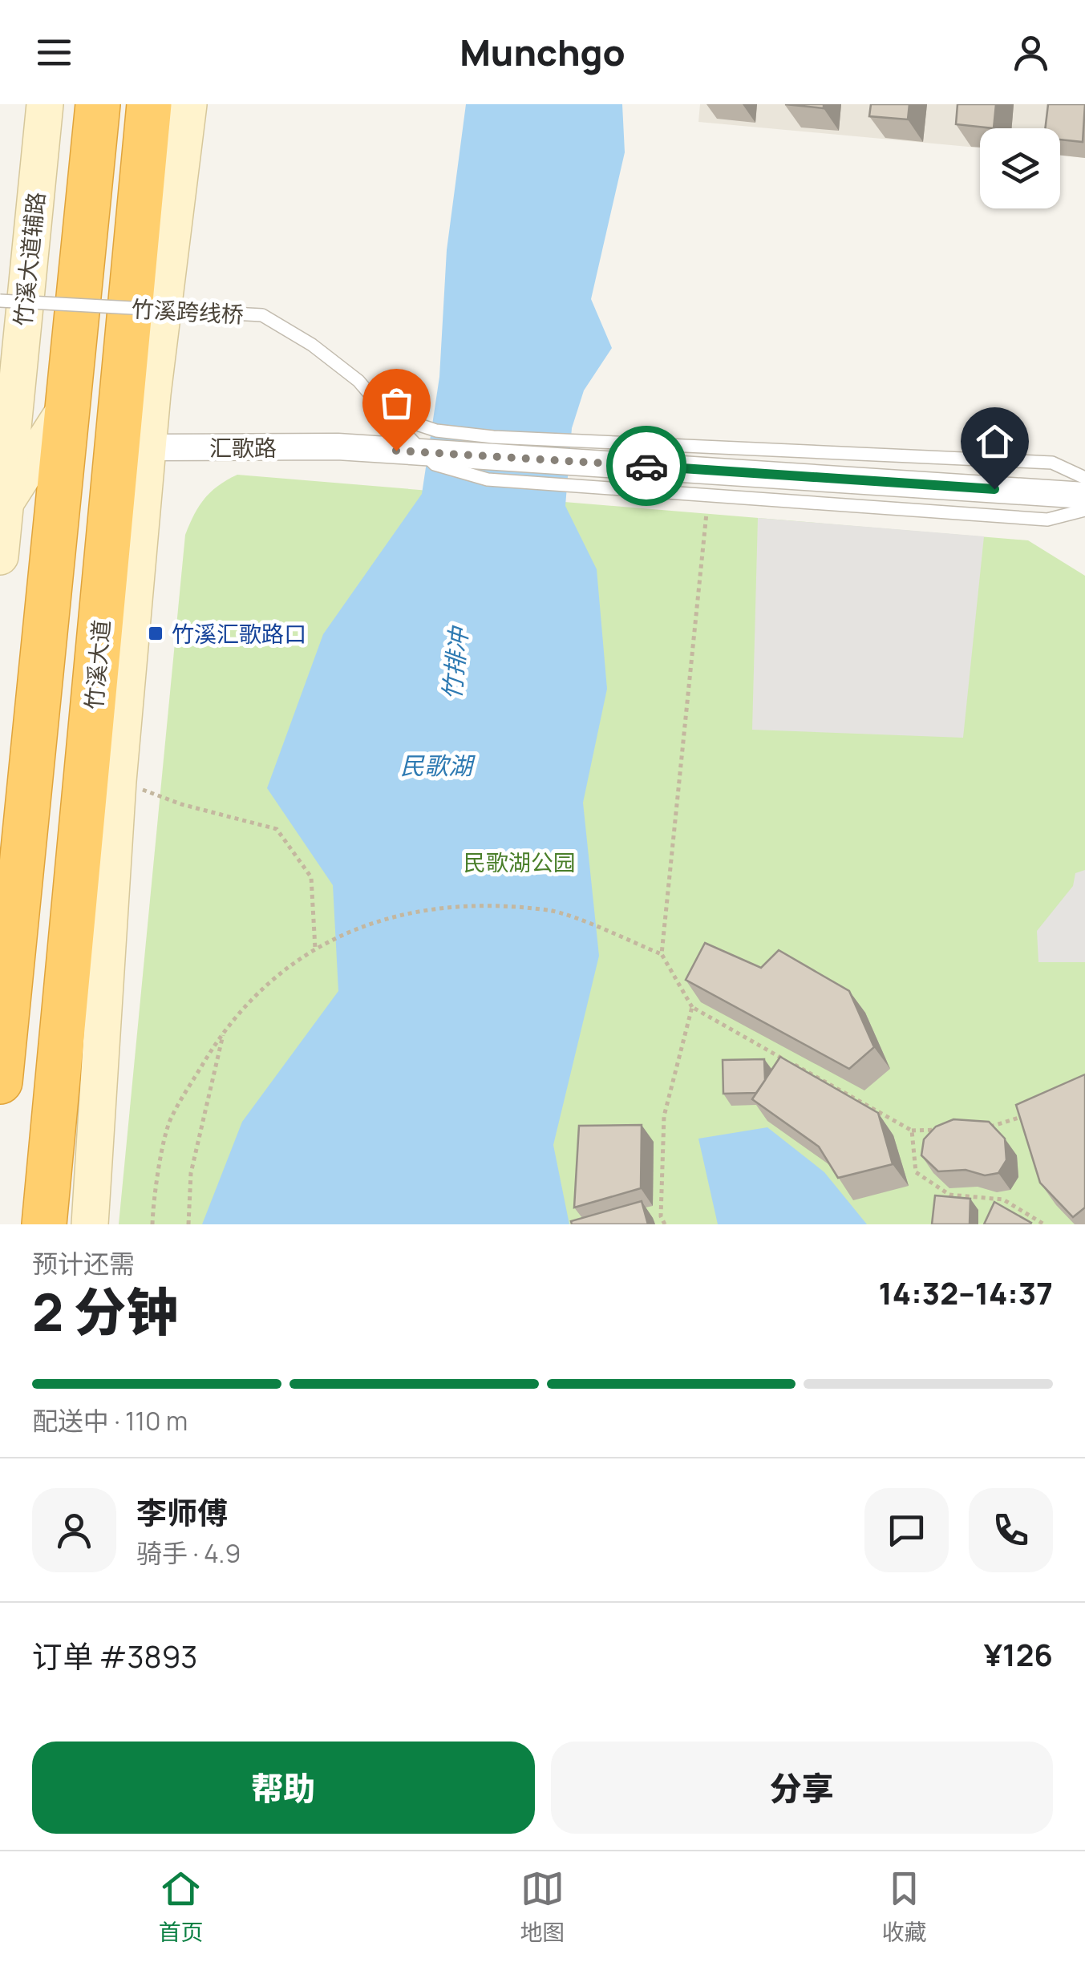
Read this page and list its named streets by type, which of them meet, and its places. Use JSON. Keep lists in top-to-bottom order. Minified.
{"streets":{"highway":["竹溪大道"],"main road":["竹溪大道辅路"],"street":["汇歌路"],"lane":["竹溪跨线桥"]},"water":["竹排冲","民歌湖"],"parks":["民歌湖公园"],"places":{"transit":["竹溪汇歌路口"]},"page":{"header":"Munchgo","heading":["2 分钟","预计还需","14:32–14:37"],"panel":["李师傅","骑手 · 4.9","订单 #3893","¥126"],"bar":"配送中 · 110 m","buttons":["帮助","分享"],"tabs":["首页","地图","收藏"]}}
